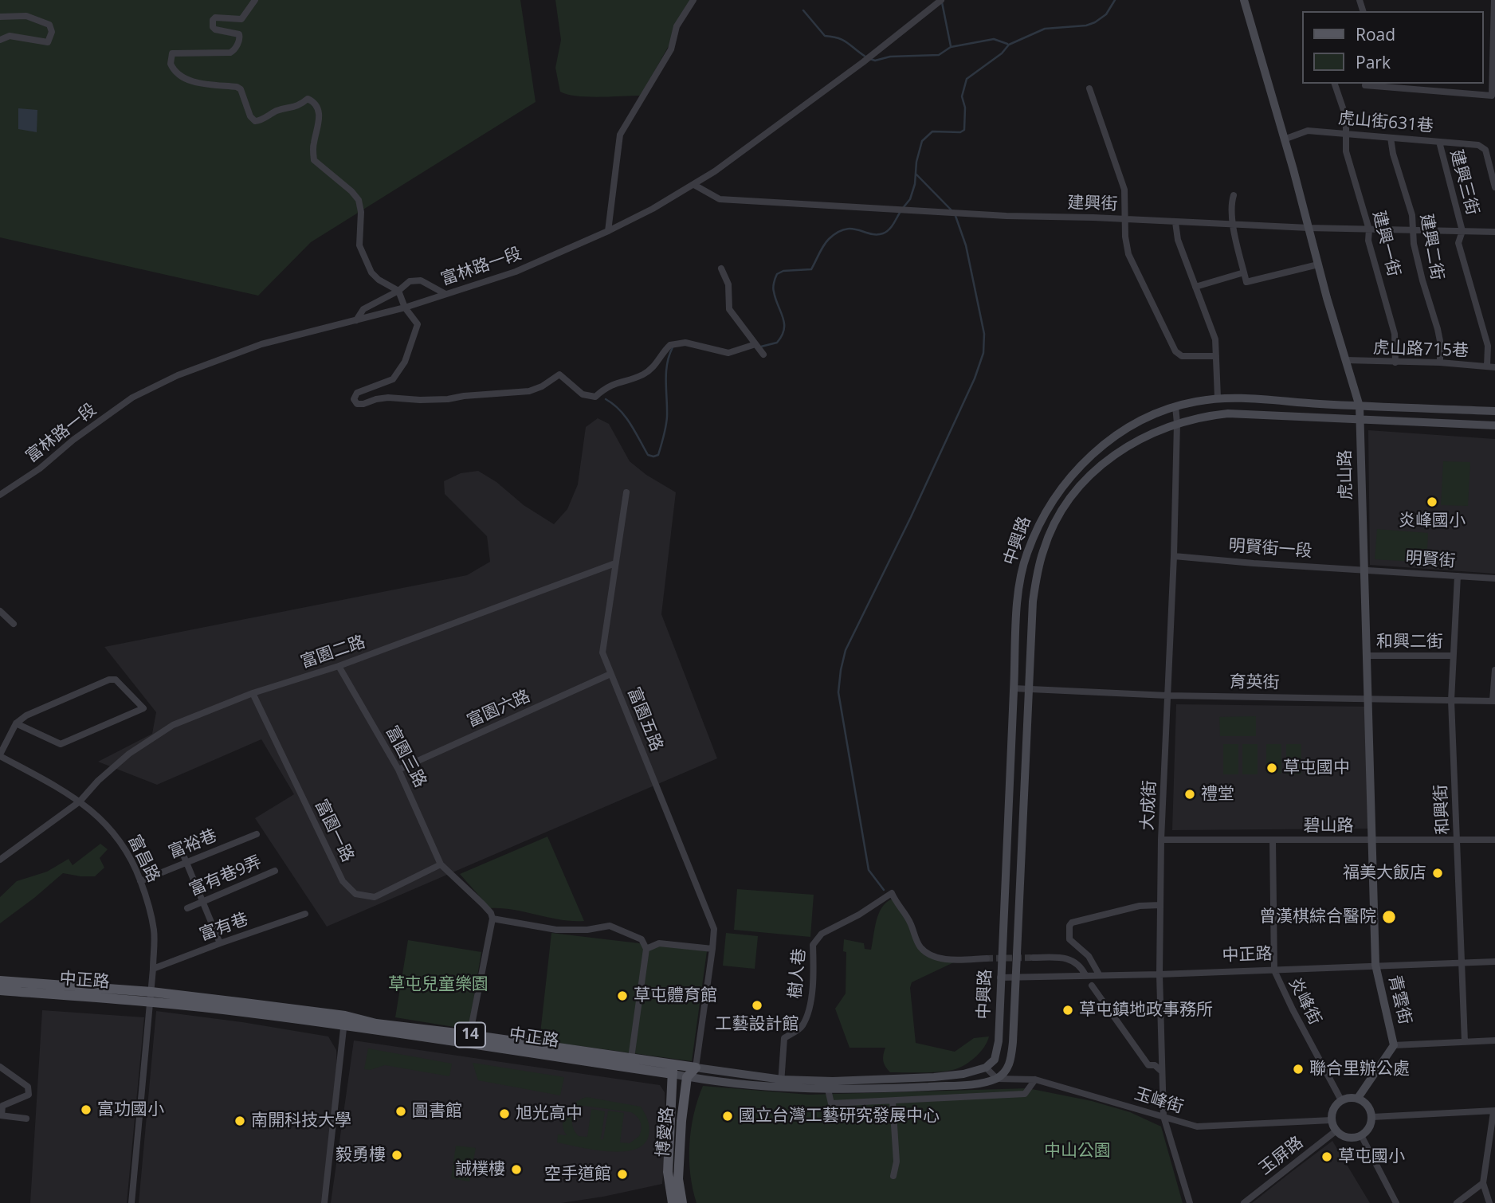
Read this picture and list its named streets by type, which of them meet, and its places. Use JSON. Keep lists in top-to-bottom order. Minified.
{"streets":{"main road":["中正路","14","博愛路"],"street":["虎山街631巷","建興三街","建興街","建興一街","建興二街","富林路一段","虎山路715巷","虎山路","中興路","明賢街一段","明賢街","和興二街","富園二路","育英街","富園六路","富園五路","富園三路","大成街","和興街","碧山路","富園一路","富裕巷","富昌路","富有巷9弄","富有巷","樹人巷","青雲街","炎峰街","玉峰街","玉屏路"]},"crossings":[["虎山街631巷","建興三街"],["虎山街631巷","建興一街"],["虎山街631巷","建興二街"],["虎山街631巷","虎山路"],["建興三街","建興街"],["建興三街","虎山路715巷"],["建興街","建興一街"],["建興街","建興二街"],["建興街","富林路一段"],["建興街","虎山路"],["建興一街","虎山路715巷"],["建興二街","虎山路715巷"],["虎山路715巷","虎山路"],["虎山路","中興路"],["虎山路","明賢街一段"],["虎山路","明賢街"],["虎山路","和興二街"],["虎山路","育英街"],["虎山路","碧山路"],["虎山路","中正路"],["虎山路","青雲街"],["中興路","育英街"],["中興路","大成街"],["中興路","中正路"],["中興路","玉峰街"],["明賢街一段","明賢街"],["明賢街一段","大成街"],["明賢街","和興街"],["和興二街","和興街"],["富園二路","富園五路"],["富園二路","富園三路"],["富園二路","富園一路"],["富園二路","富昌路"],["育英街","大成街"],["育英街","和興街"],["富園六路","富園五路"],["富園六路","富園三路"],["富園五路","中正路"],["富園三路","富園一路"],["大成街","碧山路"],["大成街","中正路"],["大成街","玉峰街"],["和興街","碧山路"],["和興街","中正路"],["碧山路","炎峰街"],["富裕巷","富昌路"],["富昌路","富有巷"],["富昌路","中正路"],["中正路","樹人巷"],["中正路","青雲街"],["中正路","炎峰街"],["中正路","玉峰街"],["中正路","博愛路"],["青雲街","炎峰街"],["青雲街","玉峰街"],["青雲街","玉屏路"],["炎峰街","玉峰街"],["炎峰街","玉屏路"],["玉峰街","玉屏路"]],"parks":["草屯兒童樂園","中山公園"],"places":["炎峰國小","草屯國中","禮堂","福美大飯店","曾漢棋綜合醫院","草屯體育館","工藝設計館","草屯鎮地政事務所","聯合里辦公處","富功國小","圖書館","旭光高中","國立台灣工藝研究發展中心","南開科技大學","毅勇樓","草屯國小","誠樸樓","空手道館"],"legend":["Road","Park"]}
